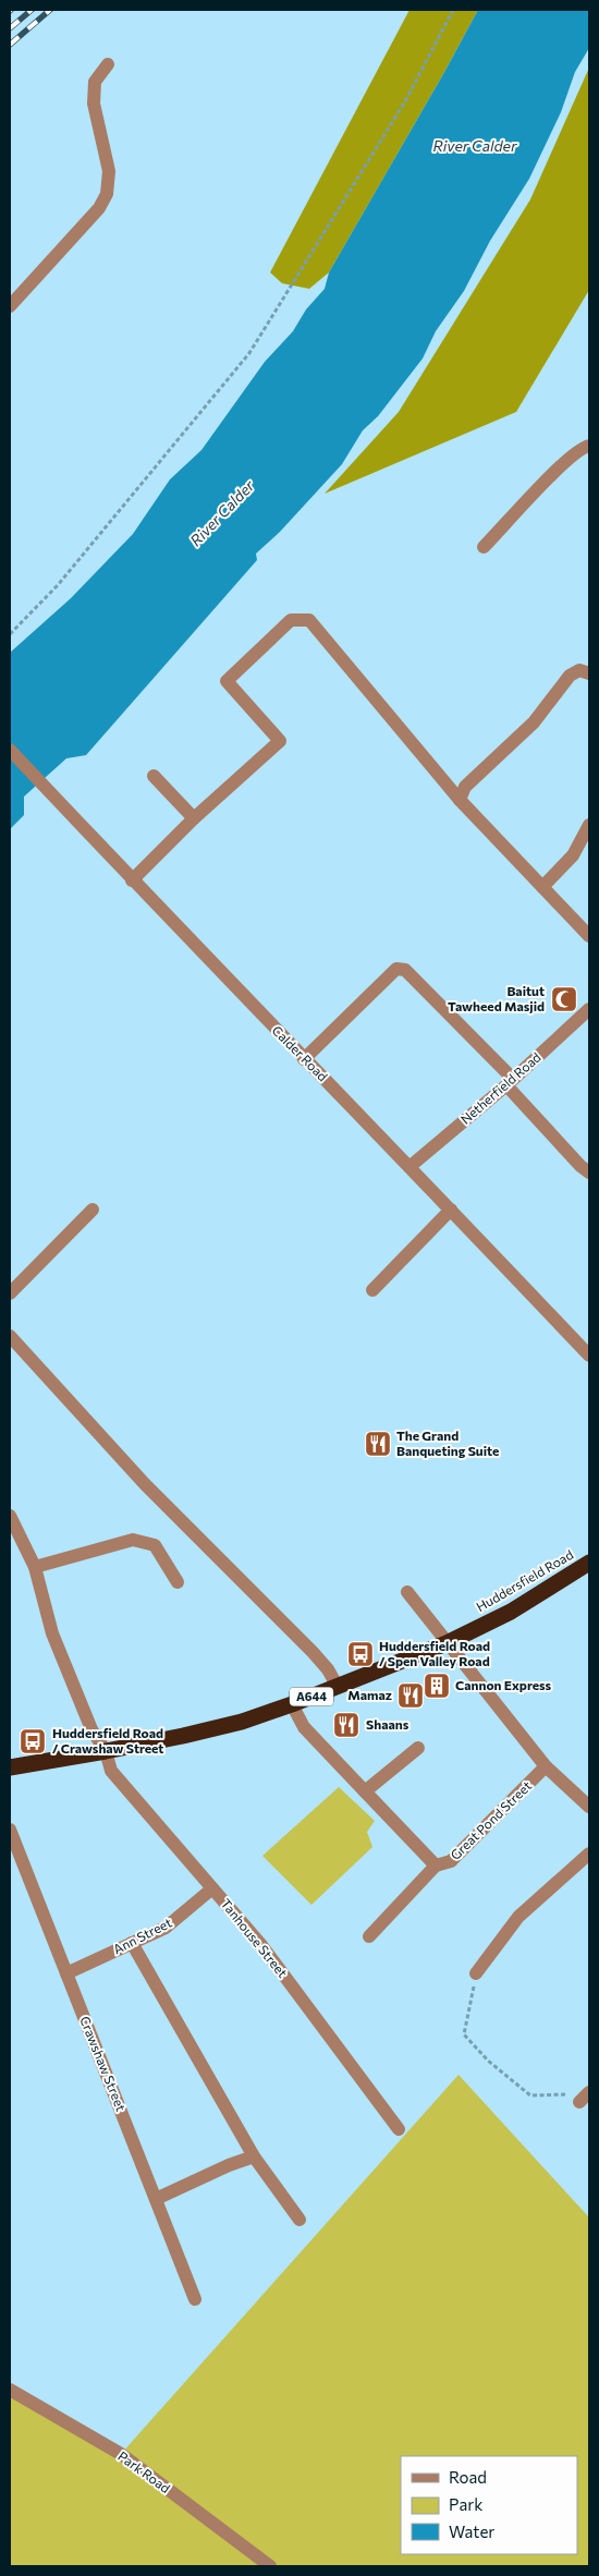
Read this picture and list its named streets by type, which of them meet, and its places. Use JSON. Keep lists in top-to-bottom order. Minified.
{"streets":{"highway":["Huddersfield Road","A644"],"street":["Calder Road","Netherfield Road","Great Pond Street","Ann Street","Tanhouse Street","Crawshaw Street","Park Road"]},"crossings":[["Calder Road","Netherfield Road"],["Huddersfield Road","Great Pond Street"],["Huddersfield Road","Tanhouse Street"],["Ann Street","Tanhouse Street"],["Ann Street","Crawshaw Street"]],"water":["River Calder"],"places":{"mosque":["Baitut Tawheed Masjid"],"restaurant":["The Grand Banqueting Suite","Mamaz","Shaans"],"bus stop":["Huddersfield Road / Spen Valley Road","Huddersfield Road / Crawshaw Street"],"building":["Cannon Express"]},"legend":["Road","Park","Water"]}
